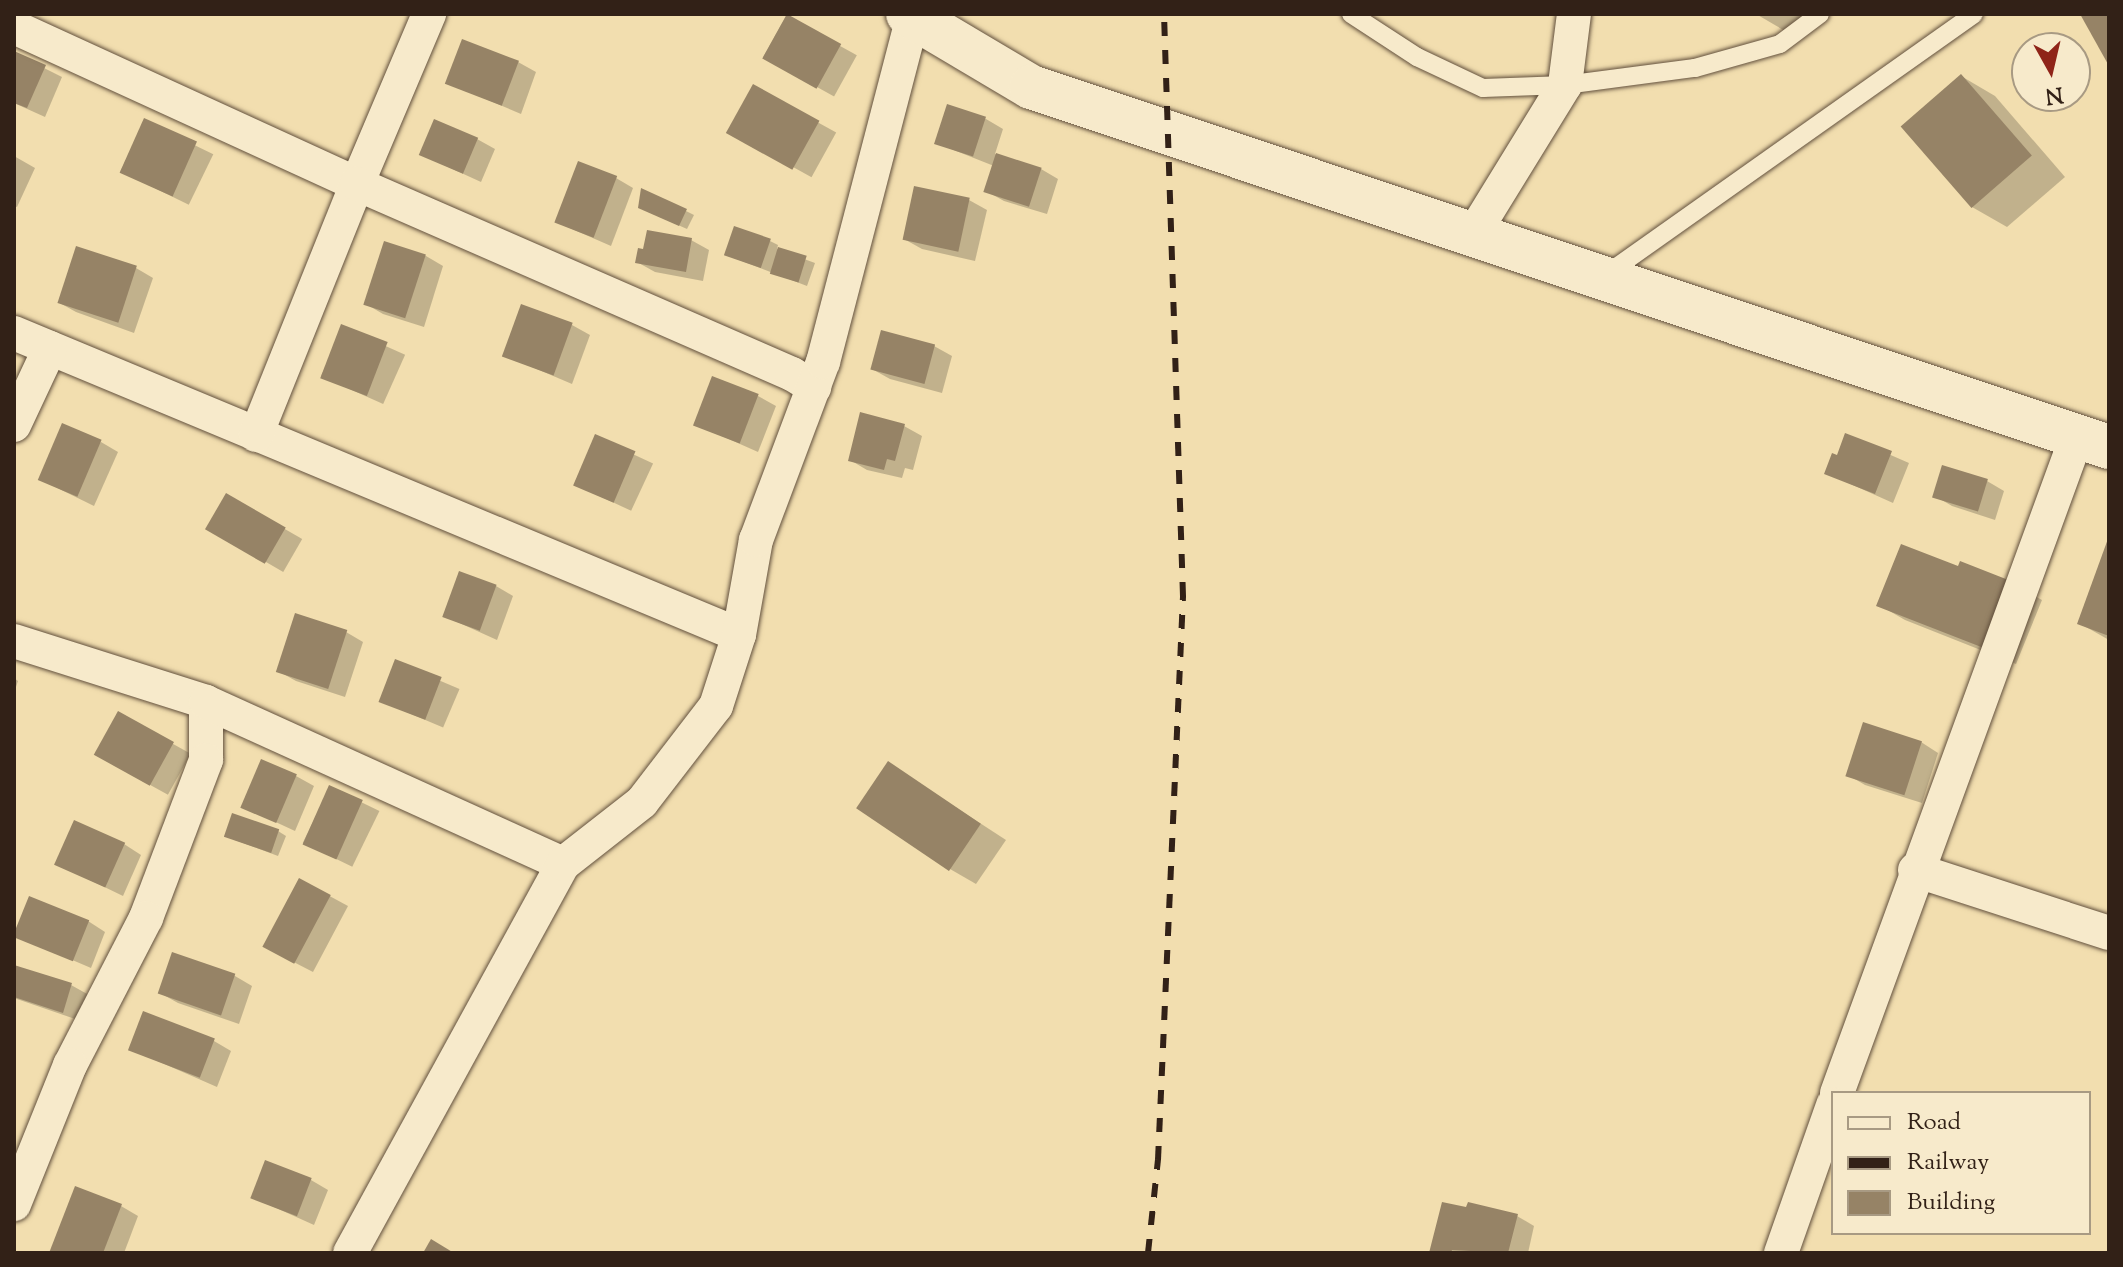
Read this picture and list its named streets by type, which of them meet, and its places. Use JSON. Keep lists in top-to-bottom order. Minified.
{"legend":["Road","Railway","Building"],"north":"bottom"}
